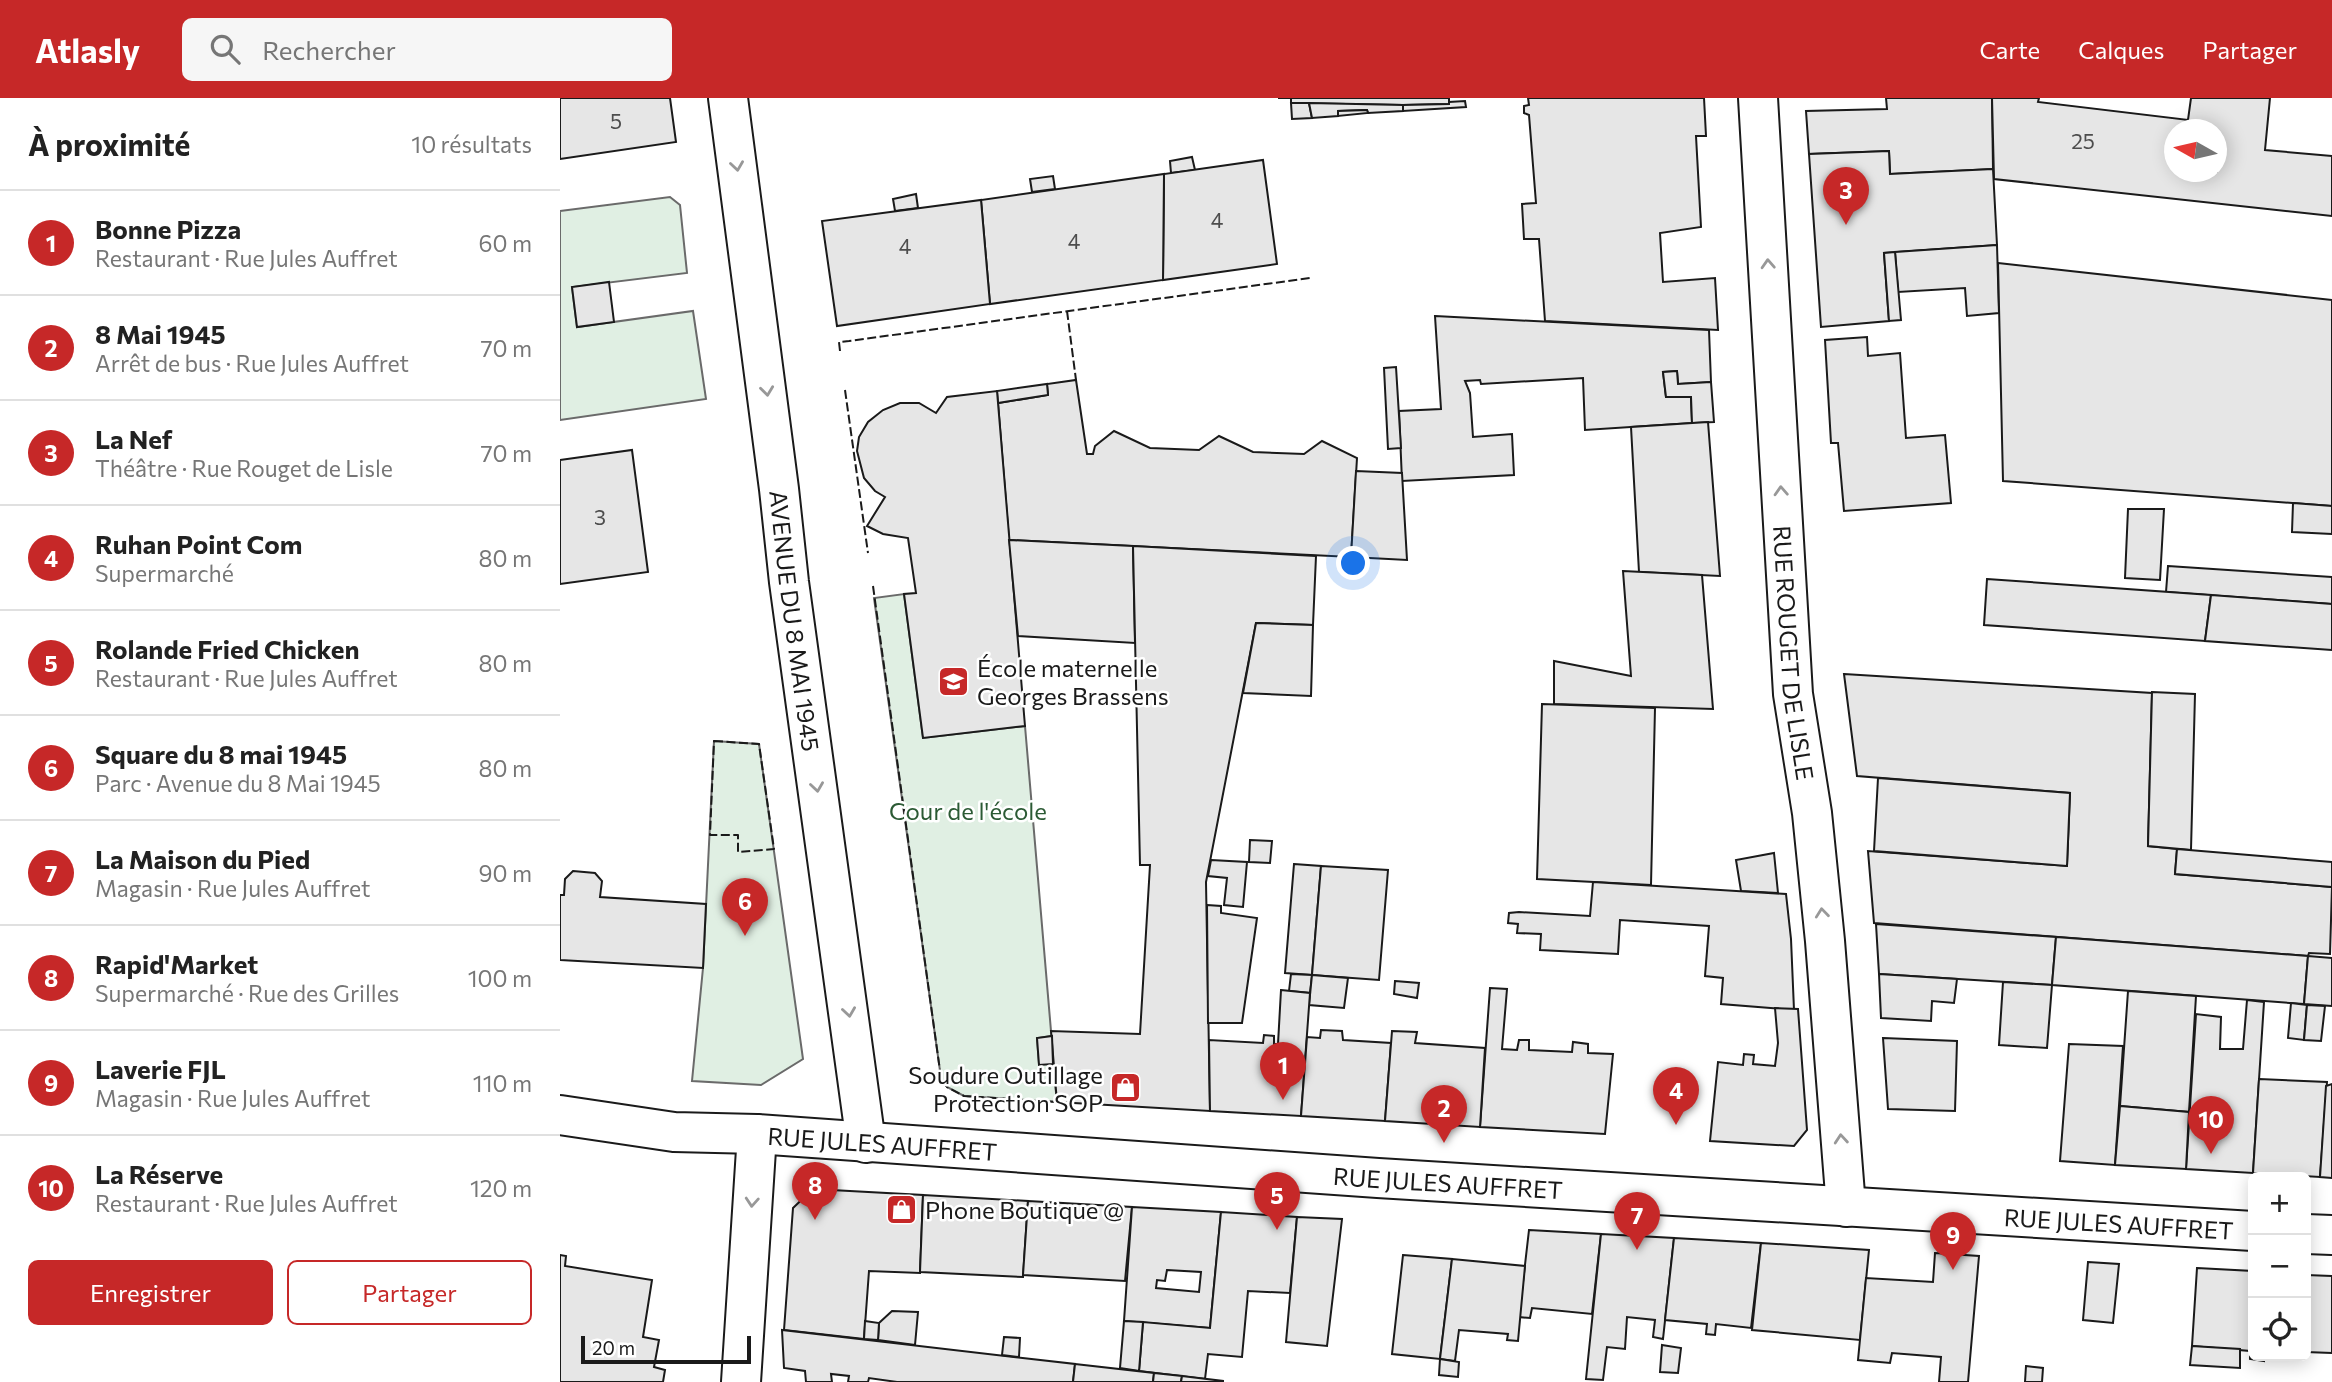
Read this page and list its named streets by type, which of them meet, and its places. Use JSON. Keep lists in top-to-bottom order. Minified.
{"streets":{"street":["AVENUE DU 8 MAI 1945","RUE ROUGET DE LISLE","RUE JULES AUFFRET"]},"crossings":[["AVENUE DU 8 MAI 1945","RUE JULES AUFFRET"],["RUE ROUGET DE LISLE","RUE JULES AUFFRET"]],"one_way":["AVENUE DU 8 MAI 1945","RUE ROUGET DE LISLE"],"parks":["Cour de l'école"],"places":{"school or university":["École maternelle Georges Brassens"],"shop":["Soudure Outillage Protection SOP","Phone Boutique @"]},"house_numbers":["5","25","4","4","4","3"],"scale_bar":"20 m","north":"left","page":{"header":"Atlasly","search":"Rechercher","nav":["Carte","Calques","Partager"],"heading":["À proximité","10 résultats"],"pins":["3","6","1","4","2","10","8","5","7","9"],"list":[{"mark":"1","name":"Bonne Pizza","note":"Restaurant · Rue Jules Auffret","value":"60 m"},{"mark":"2","name":"8 Mai 1945","note":"Arrêt de bus · Rue Jules Auffret","value":"70 m"},{"mark":"3","name":"La Nef","note":"Théâtre · Rue Rouget de Lisle","value":"70 m"},{"mark":"4","name":"Ruhan Point Com","note":"Supermarché","value":"80 m"},{"mark":"5","name":"Rolande Fried Chicken","note":"Restaurant · Rue Jules Auffret","value":"80 m"},{"mark":"6","name":"Square du 8 mai 1945","note":"Parc · Avenue du 8 Mai 1945","value":"80 m"},{"mark":"7","name":"La Maison du Pied","note":"Magasin · Rue Jules Auffret","value":"90 m"},{"mark":"8","name":"Rapid'Market","note":"Supermarché · Rue des Grilles","value":"100 m"},{"mark":"9","name":"Laverie FJL","note":"Magasin · Rue Jules Auffret","value":"110 m"},{"mark":"10","name":"La Réserve","note":"Restaurant · Rue Jules Auffret","value":"120 m"}],"map_buttons":["+","−"],"buttons":["Enregistrer","Partager"],"scale":"20 m"}}
